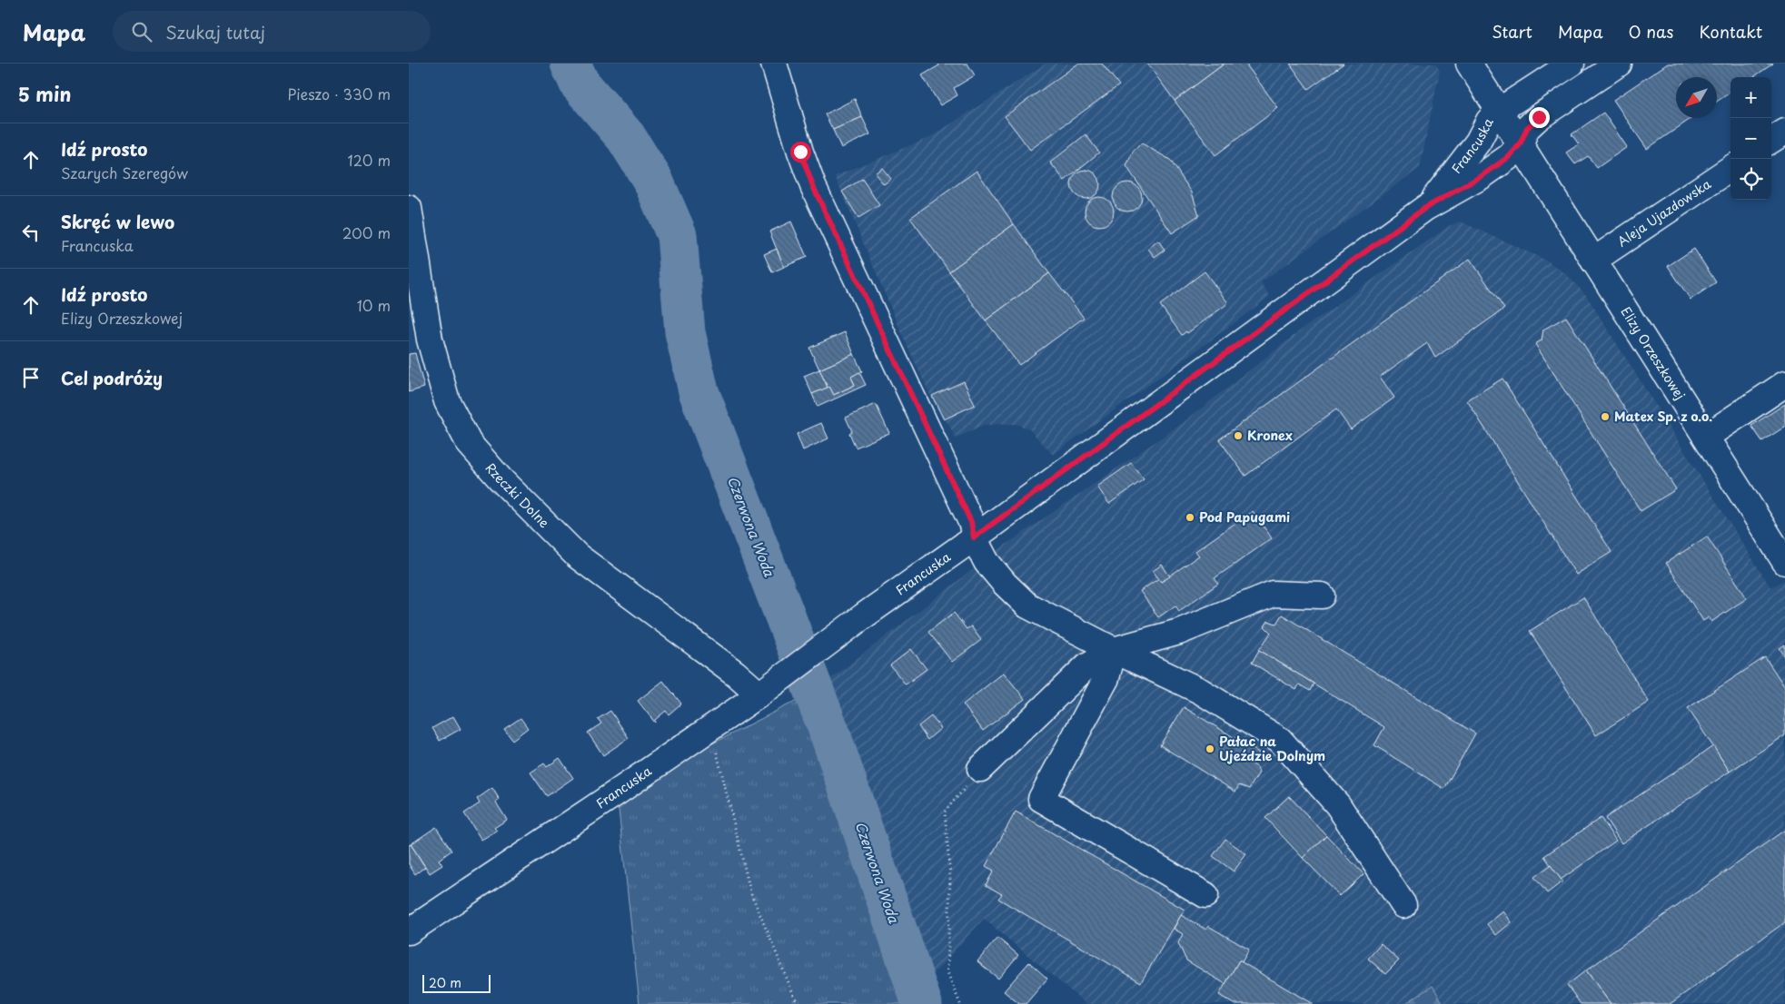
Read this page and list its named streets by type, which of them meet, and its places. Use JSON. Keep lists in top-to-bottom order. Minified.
{"streets":{"street":["Francuska","Aleja Ujazdowska","Elizy Orzeszkowej","Rzeczki Dolne"]},"crossings":[["Francuska","Elizy Orzeszkowej"],["Francuska","Rzeczki Dolne"],["Aleja Ujazdowska","Elizy Orzeszkowej"]],"water":["Czerwona Woda"],"places":["Matex Sp. z o.o.","Kronex","Pod Papugami","Pałac na Ujeździe Dolnym"],"scale_bar":"20 m","north":"bottom left","page":{"header":"Mapa","search":"Szukaj tutaj","nav":["Start","Mapa","O nas","Kontakt"],"heading":["5 min","Pieszo · 330 m"],"map_buttons":["+","−"],"list":[["Idź prosto","Szarych Szeregów","120 m"],["Skręć w lewo","Francuska","200 m"],["Idź prosto","Elizy Orzeszkowej","10 m"],"Cel podróży"],"scale":"20 m"}}
